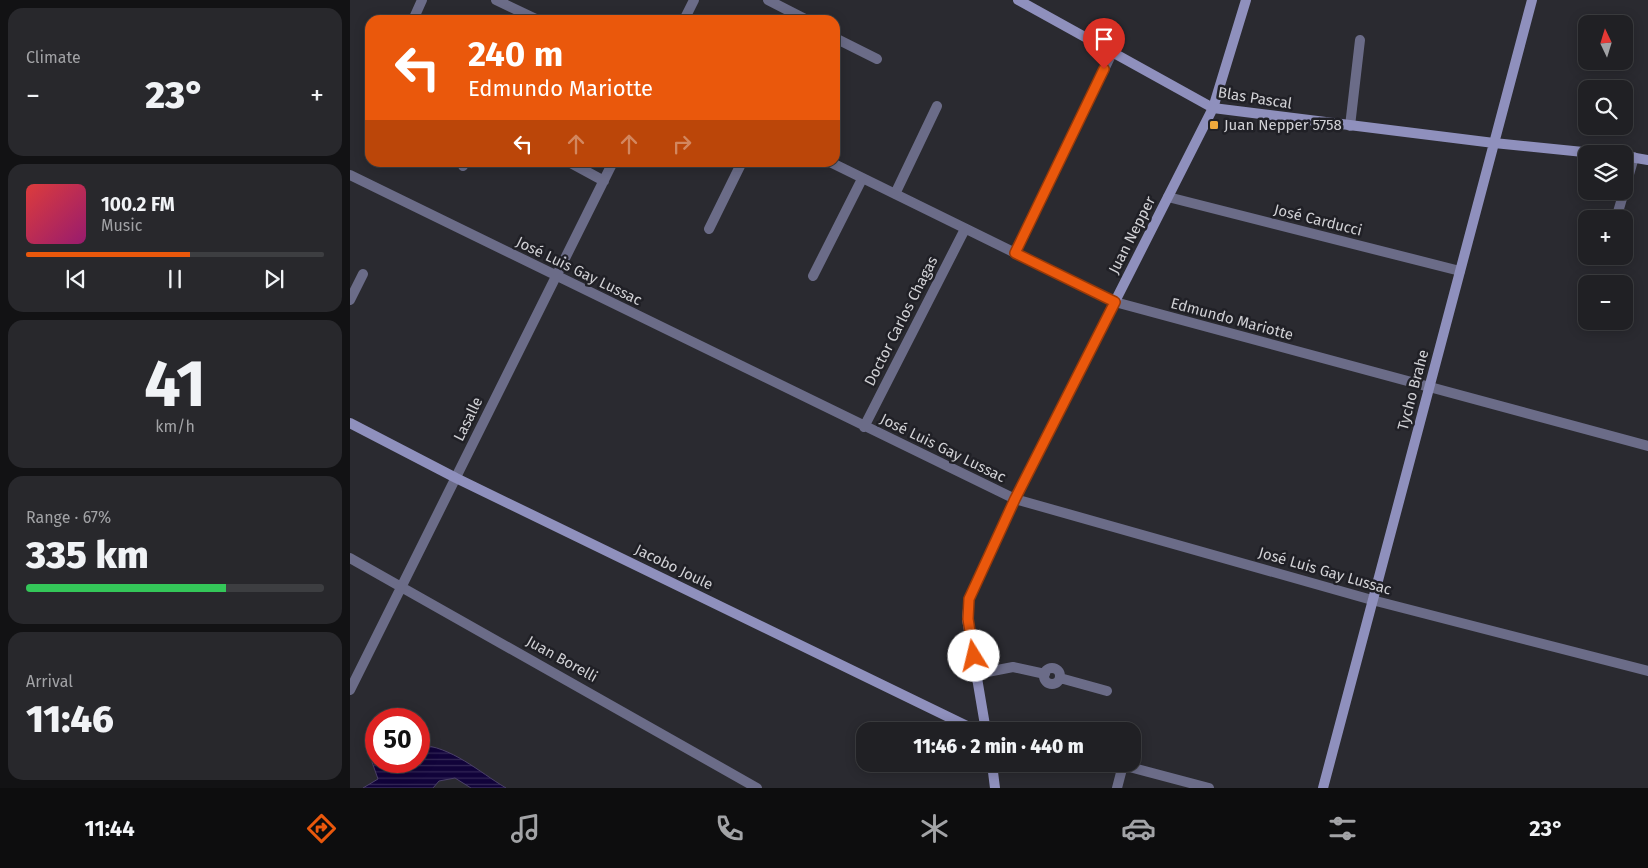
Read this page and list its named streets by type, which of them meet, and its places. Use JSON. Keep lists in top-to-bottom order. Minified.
{"streets":{"main road":["Blas Pascal","Juan Nepper","Tycho Brahe","Jacobo Joule"],"street":["José Carducci","José Luis Gay Lussac","Edmundo Mariotte","Doctor Carlos Chagas","Lasalle","Juan Borelli"]},"crossings":[["Blas Pascal","Juan Nepper"],["Blas Pascal","Tycho Brahe"],["José Carducci","Juan Nepper"],["José Carducci","Tycho Brahe"],["Juan Nepper","José Luis Gay Lussac"],["Juan Nepper","Edmundo Mariotte"],["José Luis Gay Lussac","Doctor Carlos Chagas"],["José Luis Gay Lussac","Tycho Brahe"],["José Luis Gay Lussac","Lasalle"],["Edmundo Mariotte","Doctor Carlos Chagas"],["Edmundo Mariotte","Tycho Brahe"],["Lasalle","Jacobo Joule"],["Lasalle","Juan Borelli"]],"places":{"transit":["Juan Nepper 5758"]},"north":"top","page":{"tile":["Climate",["41","km/h"],["Range · 67%","335 km"],["Arrival","11:46"]],"map_buttons":["+","−"],"turn":["240 m","Edmundo Mariotte"],"heat":["−","23°","+"],"song":["100.2 FM","Music"],"limit":"50","trip":"11:46 · 2 min · 440 m","tabs":["11:44","23°"]}}
